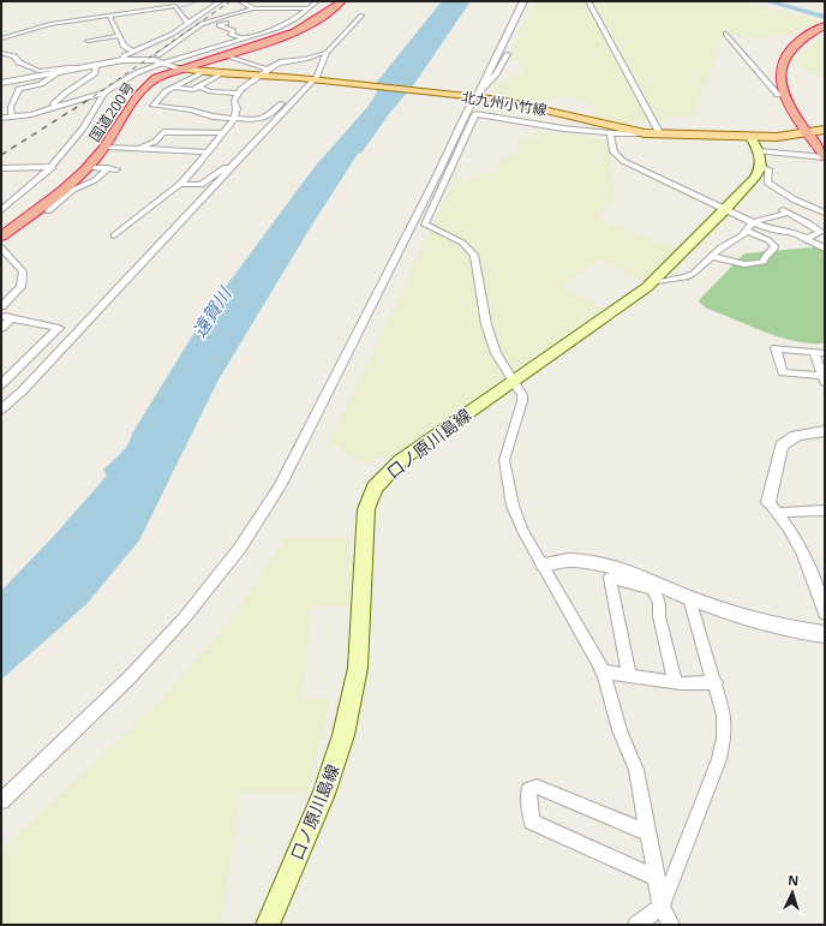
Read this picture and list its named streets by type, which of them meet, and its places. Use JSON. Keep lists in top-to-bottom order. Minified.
{"streets":{"highway":["国道200号"],"main road":["北九州小竹線","口ノ原川島線"]},"crossings":[["北九州小竹線","国道200号"]],"water":["遠賀川"],"north":"top"}
